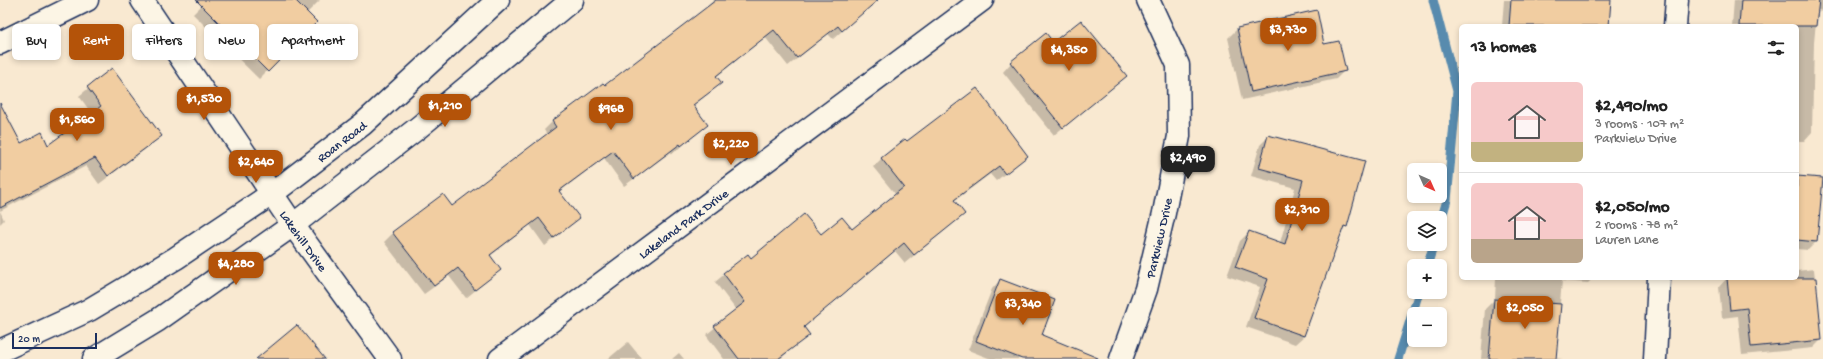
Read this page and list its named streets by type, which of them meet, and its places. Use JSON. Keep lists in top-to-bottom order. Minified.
{"streets":{"street":["Roan Road","Lakeland Park Drive","Parkview Drive","Lakehill Drive"]},"crossings":[["Roan Road","Lakehill Drive"]],"scale_bar":"20 m","north":"bottom right","page":{"price":["$3,730","$4,350","$1,530","$1,210","$968","$1,560","$2,220","$2,490","$2,640","$2,310","$4,280","$3,340","$2,050"],"chip":["Buy","Rent","Filters","New","Apartment"],"heading":"13 homes","list":[{"name":"$2,490/mo","note":"3 rooms · 107 m² · Parkview Drive"},{"name":"$2,050/mo","note":"2 rooms · 78 m² · Lauren Lane"}],"map_buttons":["+","−"],"scale":"20 m"}}
